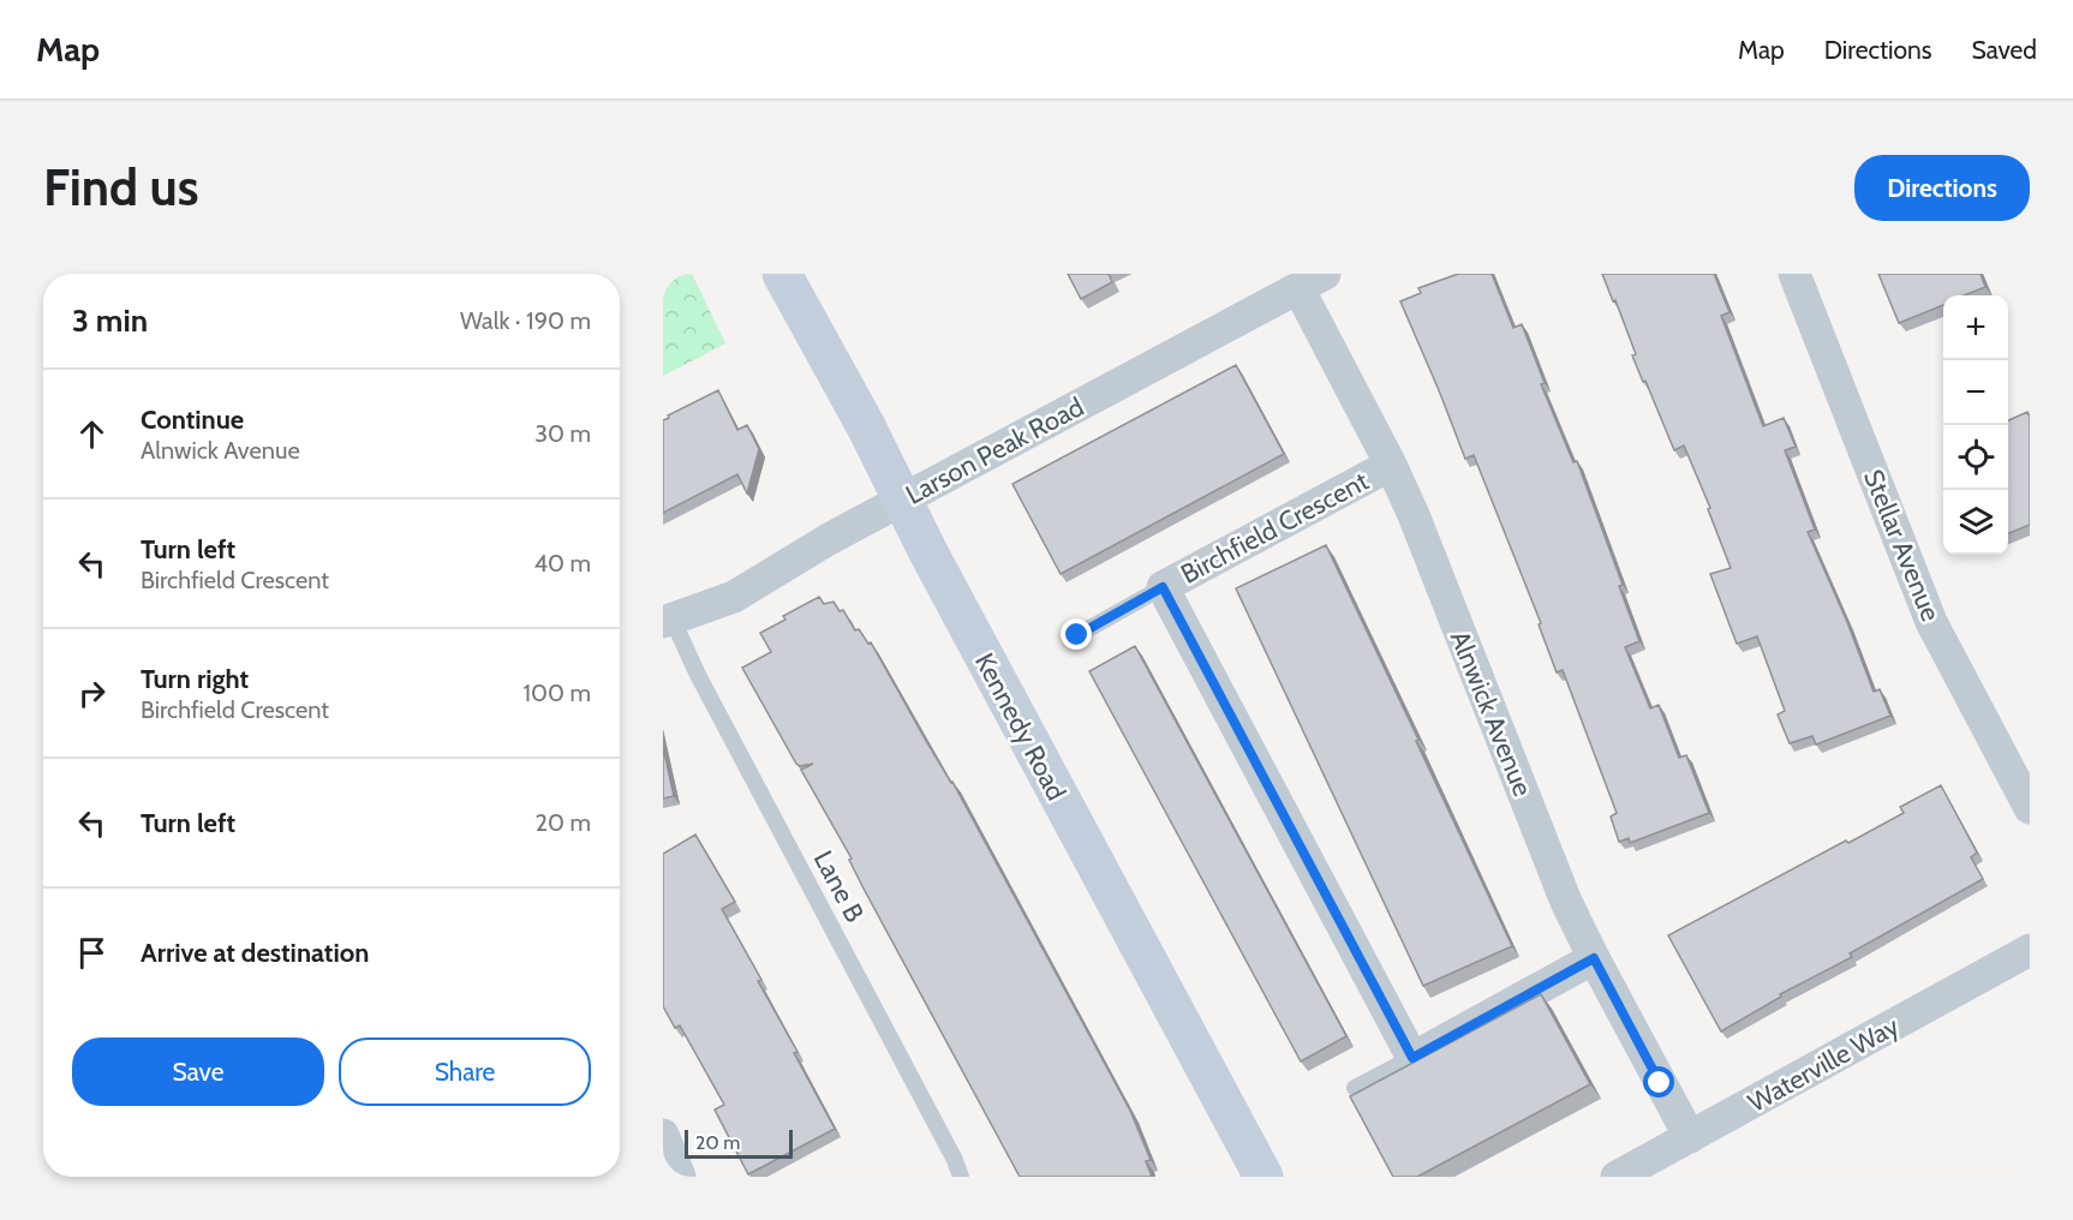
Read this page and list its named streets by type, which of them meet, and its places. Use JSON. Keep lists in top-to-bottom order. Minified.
{"streets":{"main road":["Kennedy Road"],"street":["Larson Peak Road","Birchfield Crescent","Stellar Avenue","Alnwick Avenue","Waterville Way"],"lane":["Lane B"]},"crossings":[["Larson Peak Road","Alnwick Avenue"],["Larson Peak Road","Kennedy Road"],["Larson Peak Road","Lane B"],["Birchfield Crescent","Alnwick Avenue"],["Alnwick Avenue","Waterville Way"]],"scale_bar":"20 m","page":{"header":"Map","nav":["Map","Directions","Saved"],"buttons":["Directions",["Save","Share"]],"title":"Find us","heading":["3 min","Walk · 190 m"],"map_buttons":["+","−"],"list":[["Continue","Alnwick Avenue","30 m"],["Turn left","Birchfield Crescent","40 m"],["Turn right","Birchfield Crescent","100 m"],["Turn left","20 m"],"Arrive at destination"],"scale":"20 m"}}
